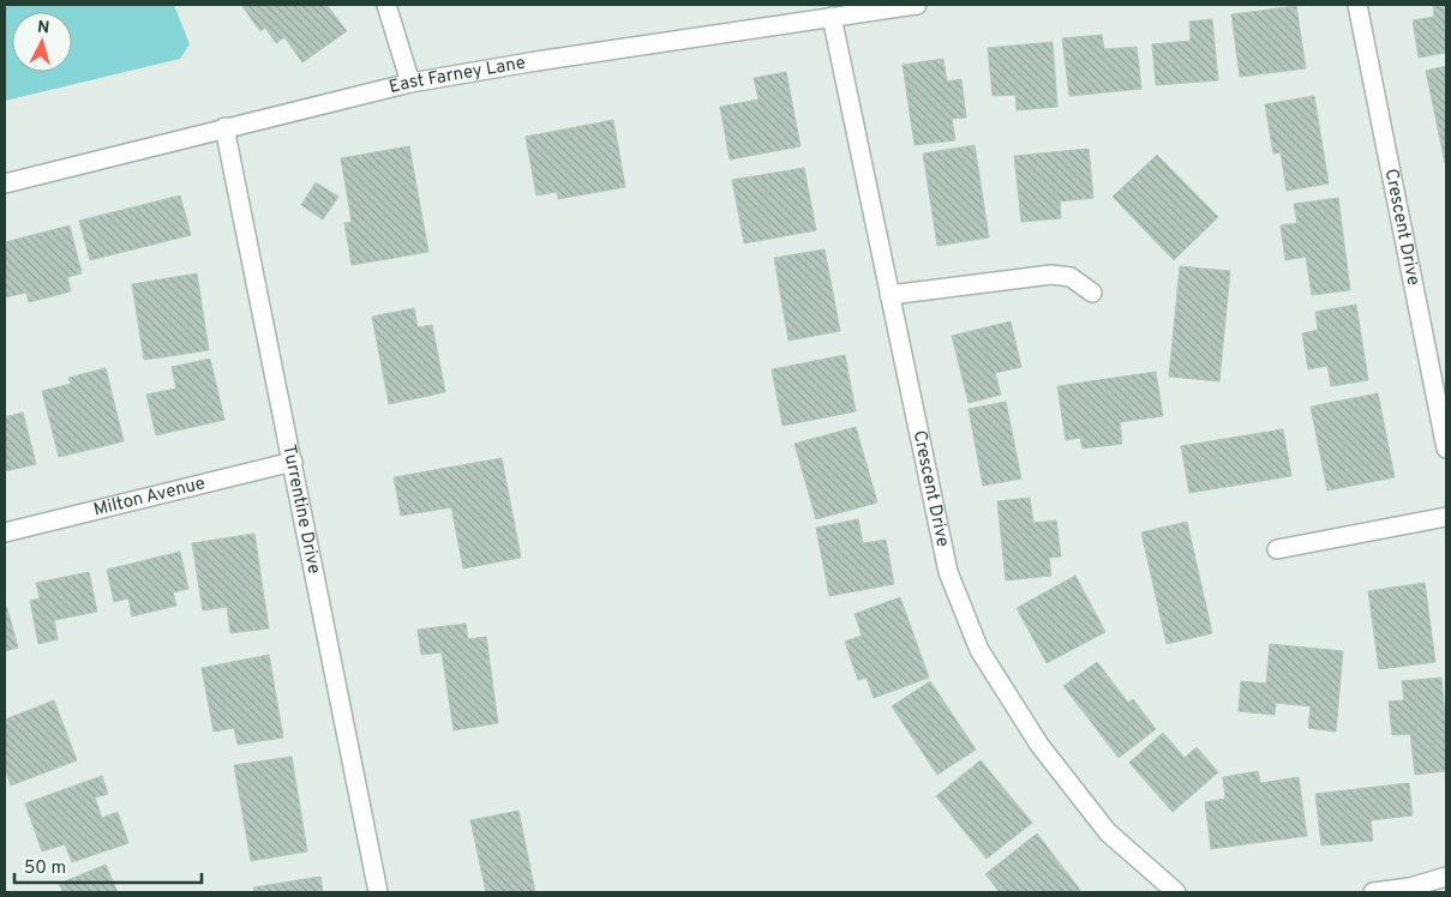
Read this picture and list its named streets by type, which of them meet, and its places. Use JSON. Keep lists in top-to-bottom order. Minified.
{"streets":{"street":["East Farney Lane","Crescent Drive","Milton Avenue","Turrentine Drive"]},"crossings":[["East Farney Lane","Crescent Drive"],["East Farney Lane","Turrentine Drive"],["Milton Avenue","Turrentine Drive"]],"scale_bar":"50 m","north":"top"}
